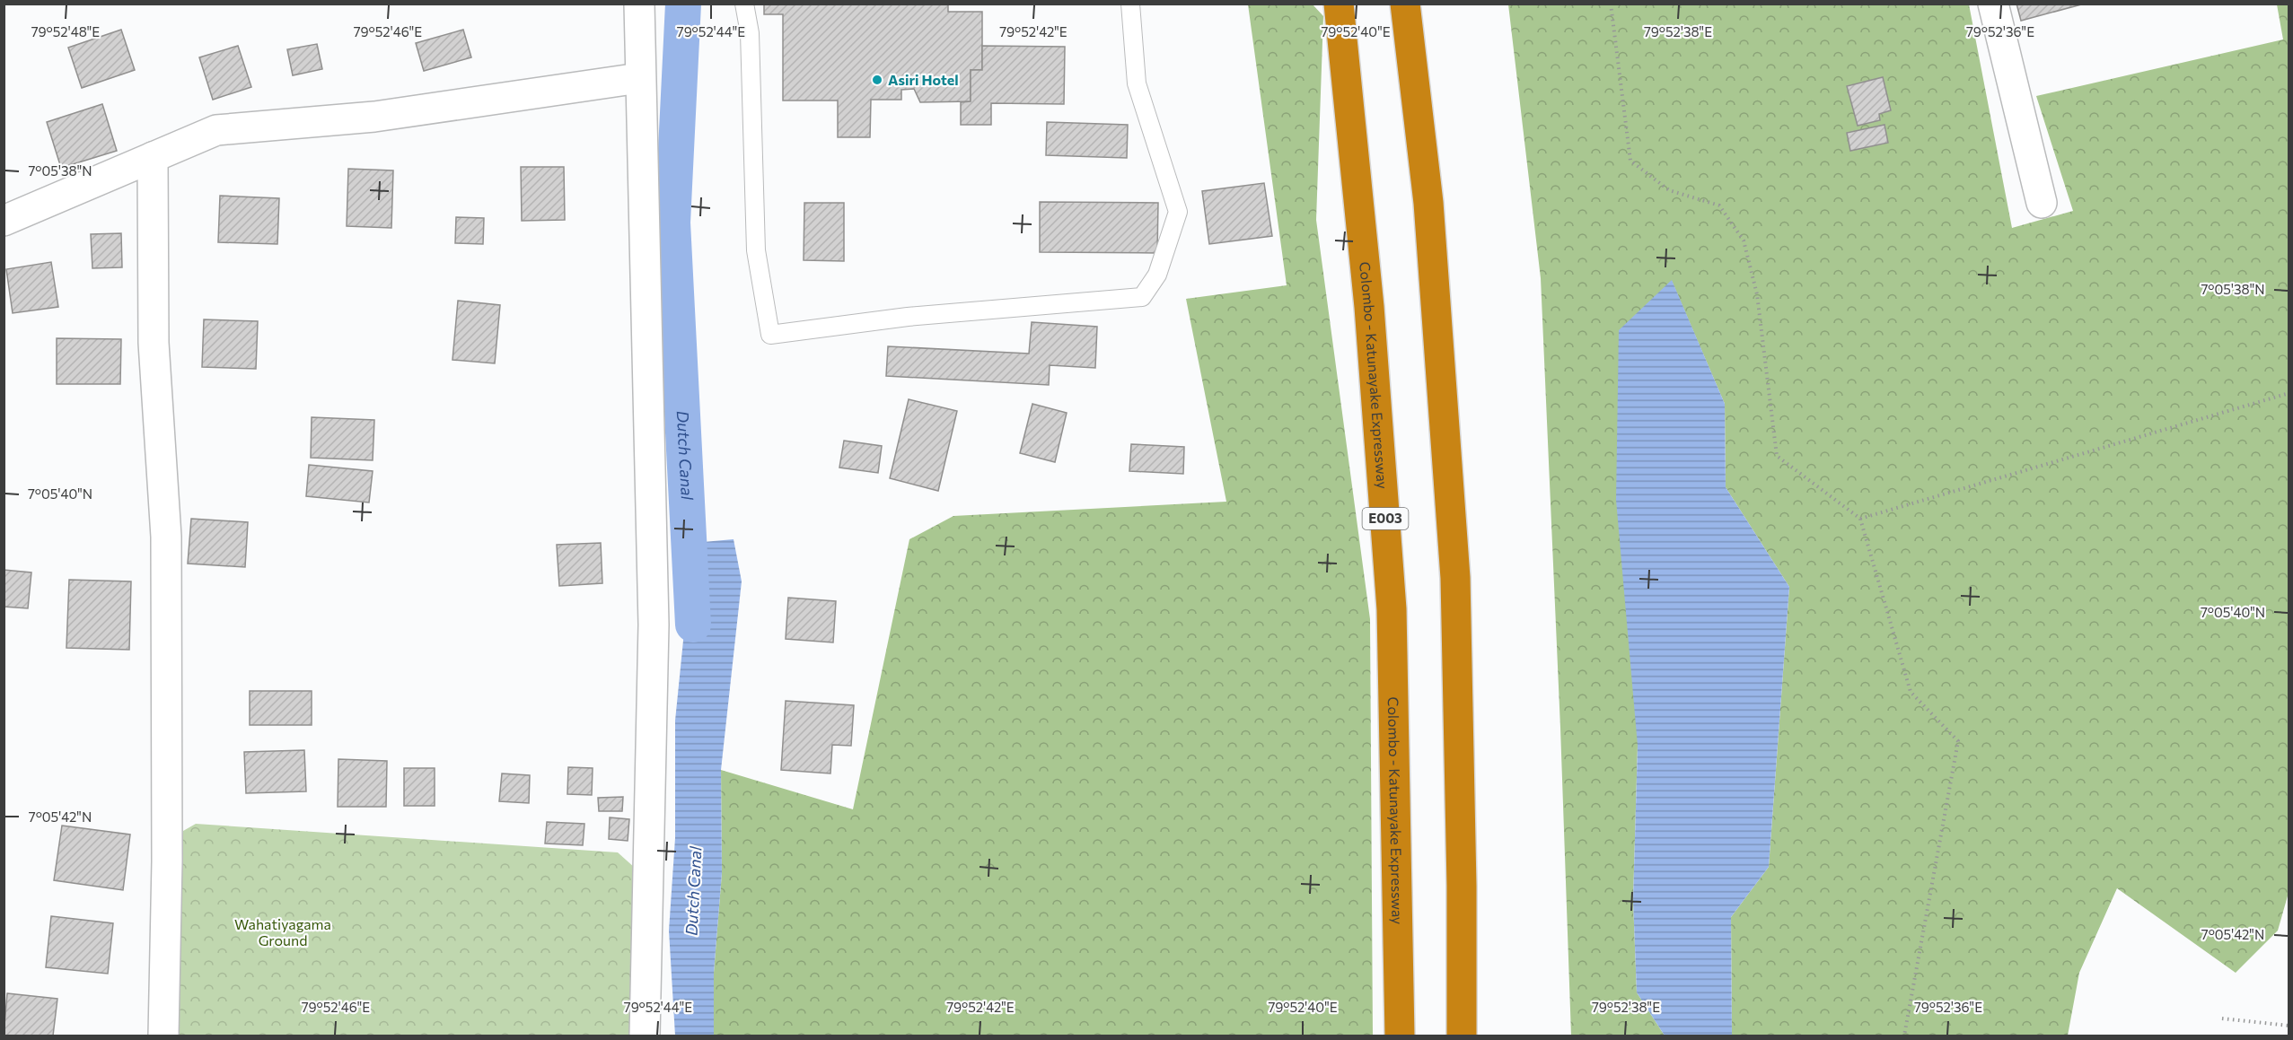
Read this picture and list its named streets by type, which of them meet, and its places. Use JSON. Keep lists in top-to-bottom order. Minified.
{"streets":{"highway":["Colombo - Katunayake Expressway","E003"]},"water":["Dutch Canal"],"parks":["Wahatiyagama Ground"],"places":["Asiri Hotel"],"coordinates":["79°52'48\"E","79°52'46\"E","79°52'44\"E","79°52'42\"E","79°52'40\"E","79°52'38\"E","79°52'36\"E","7°05'38\"N","7°05'40\"N","7°05'42\"N"]}
